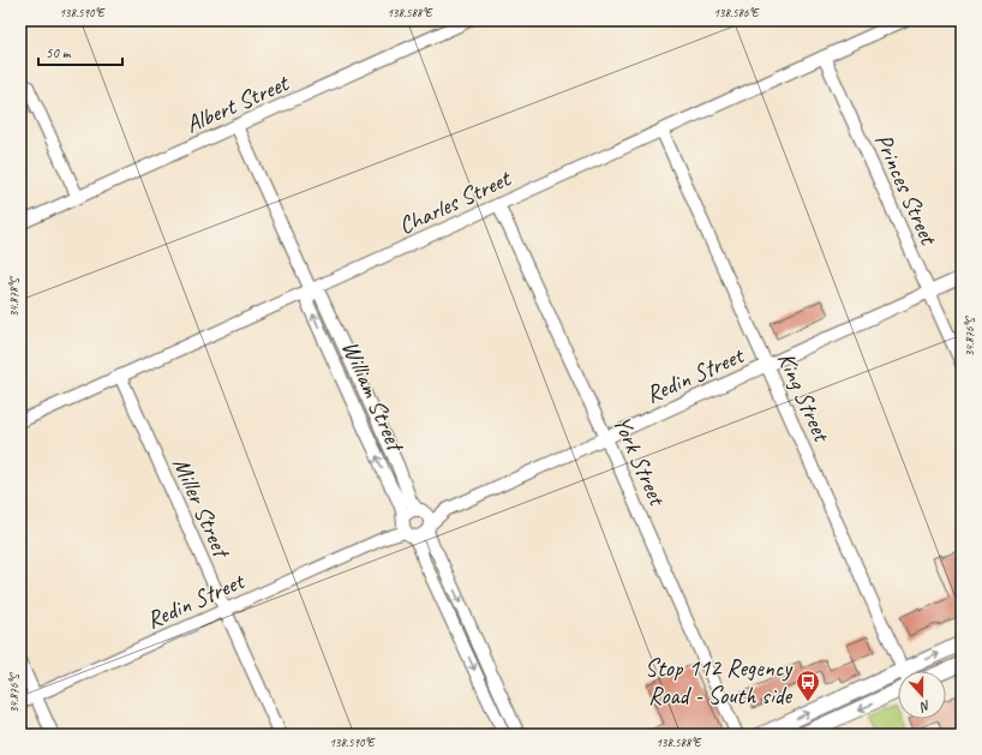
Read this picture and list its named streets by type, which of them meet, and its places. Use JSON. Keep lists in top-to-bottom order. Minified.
{"streets":{"street":["Albert Street","Princes Street","Charles Street","Redin Street","William Street","King Street","York Street","Miller Street"]},"crossings":[["Albert Street","William Street"],["Princes Street","Charles Street"],["Princes Street","Redin Street"],["Charles Street","William Street"],["Charles Street","King Street"],["Charles Street","York Street"],["Charles Street","Miller Street"],["Redin Street","William Street"],["Redin Street","King Street"],["Redin Street","York Street"],["Redin Street","Miller Street"]],"places":{"bus stop":["Stop 112 Regency Road - South side"]},"scale_bar":"50 m","north":"bottom","coordinates":["138.590°E","138.588°E","138.586°E","34.878°S","34.876°S"]}
